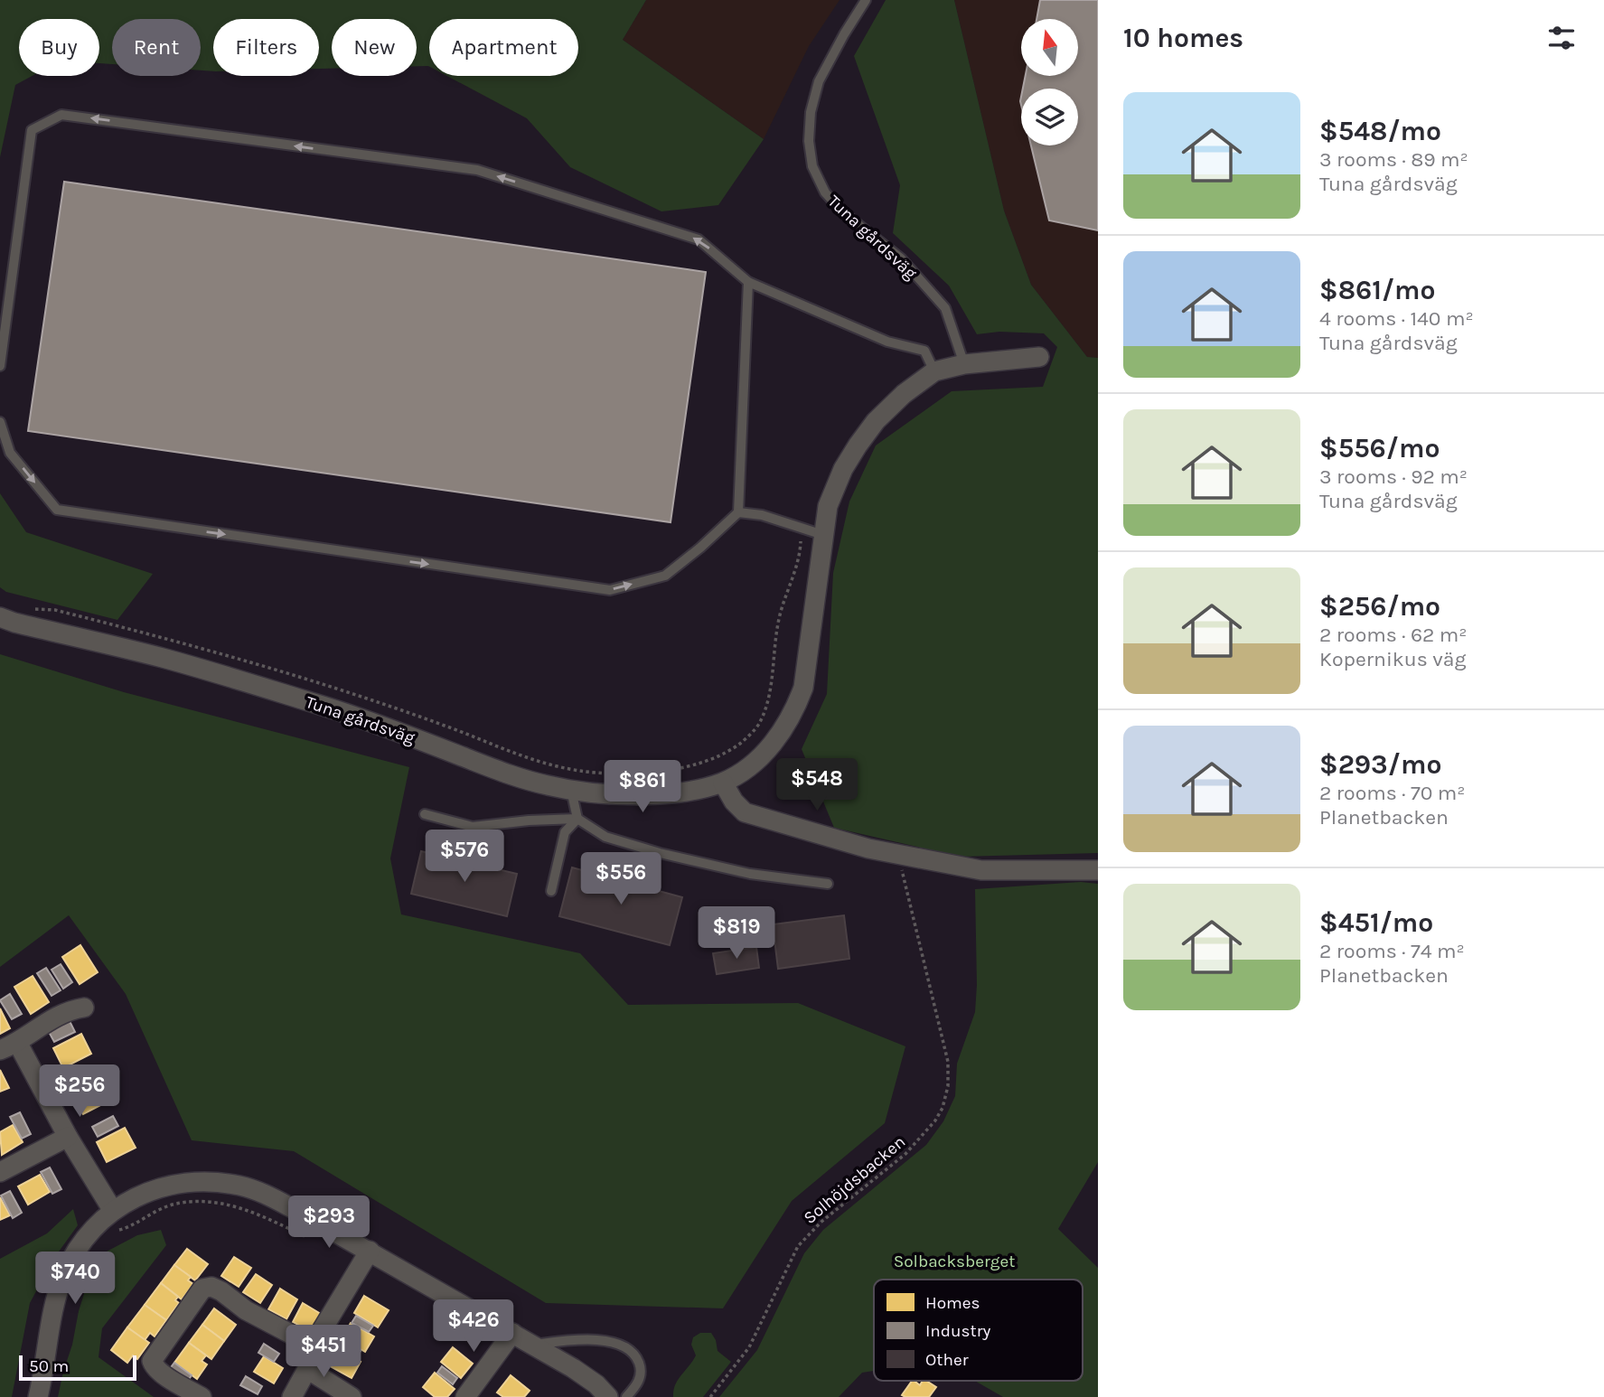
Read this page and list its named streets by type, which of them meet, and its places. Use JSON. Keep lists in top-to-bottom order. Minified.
{"streets":{"street":["Tuna gårdsväg"],"path":["Solhöjdsbacken"]},"parks":["Solbacksberget"],"legend":["Homes","Industry","Other"],"scale_bar":"50 m","north":"top","page":{"heading":"10 homes","chip":["Buy","Rent","Filters","New","Apartment"],"list":[{"name":"$548/mo","note":"3 rooms · 89 m² · Tuna gårdsväg"},{"name":"$861/mo","note":"4 rooms · 140 m² · Tuna gårdsväg"},{"name":"$556/mo","note":"3 rooms · 92 m² · Tuna gårdsväg"},{"name":"$256/mo","note":"2 rooms · 62 m² · Kopernikus väg"},{"name":"$293/mo","note":"2 rooms · 70 m² · Planetbacken"},{"name":"$451/mo","note":"2 rooms · 74 m² · Planetbacken"}],"price":["$548","$861","$576","$556","$819","$256","$293","$740","$426","$451"],"scale":"50 m"}}
